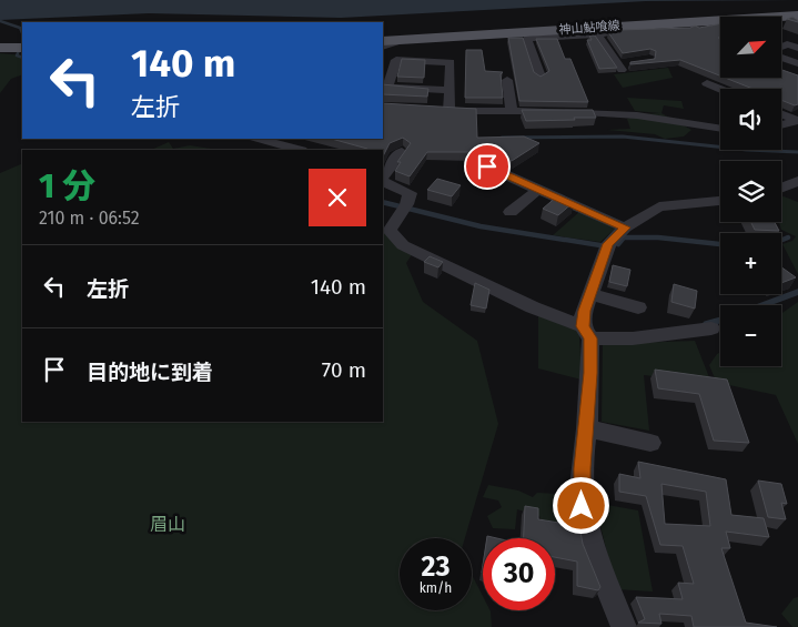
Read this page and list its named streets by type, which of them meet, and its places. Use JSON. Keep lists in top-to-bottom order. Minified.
{"streets":{"main road":["神山鮎喰線"]},"parks":["眉山"],"north":"top right","page":{"map_buttons":["+","−"],"turn":["140 m","左折"],"heading":["1 分","210 m · 06:52"],"list":[{"name":"左折","value":"140 m"},{"name":"目的地に到着","value":"70 m"}],"speed":"23 km/h","limit":"30"}}
